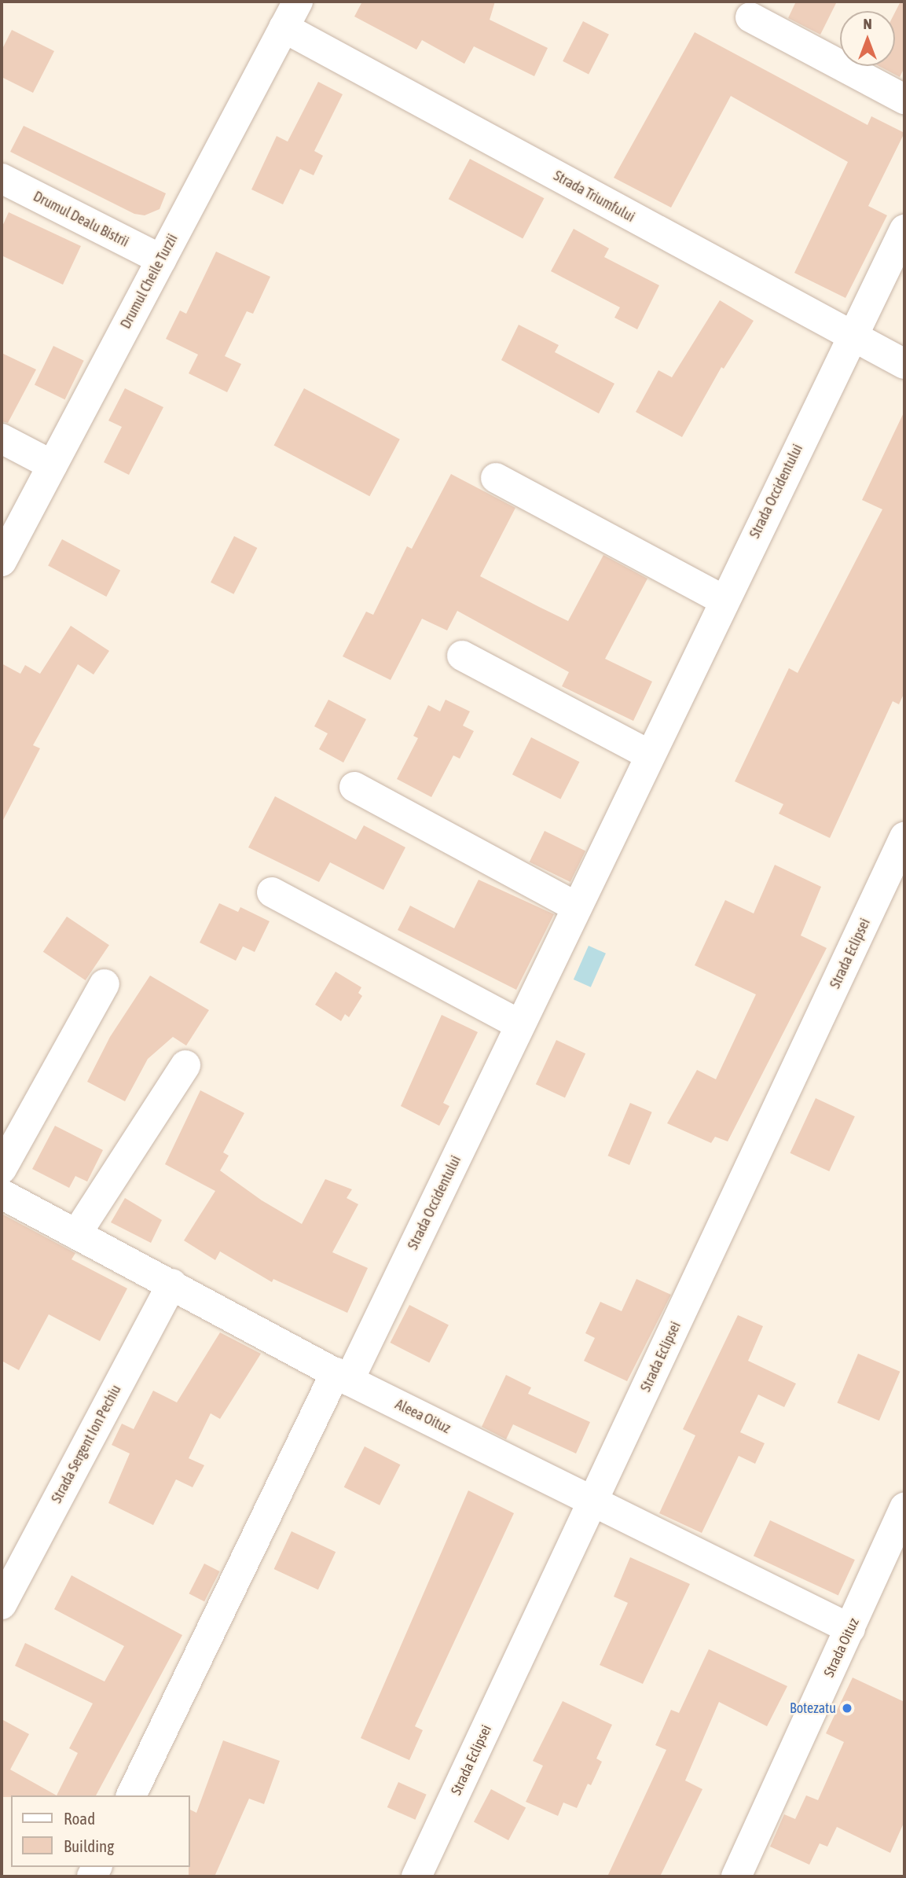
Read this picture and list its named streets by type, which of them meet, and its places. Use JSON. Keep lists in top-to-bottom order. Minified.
{"streets":{"street":["Strada Triumfului","Drumul Dealu Bistrii","Drumul Cheile Turzii","Strada Occidentului","Strada Eclipsei","Aleea Oituz","Strada Sergent Ion Pechiu","Strada Oituz"]},"crossings":[["Strada Triumfului","Drumul Cheile Turzii"],["Strada Triumfului","Strada Occidentului"],["Drumul Dealu Bistrii","Drumul Cheile Turzii"],["Strada Occidentului","Aleea Oituz"],["Strada Eclipsei","Aleea Oituz"],["Aleea Oituz","Strada Sergent Ion Pechiu"],["Aleea Oituz","Strada Oituz"]],"places":["Botezatu"],"legend":["Road","Building"],"north":"top"}
